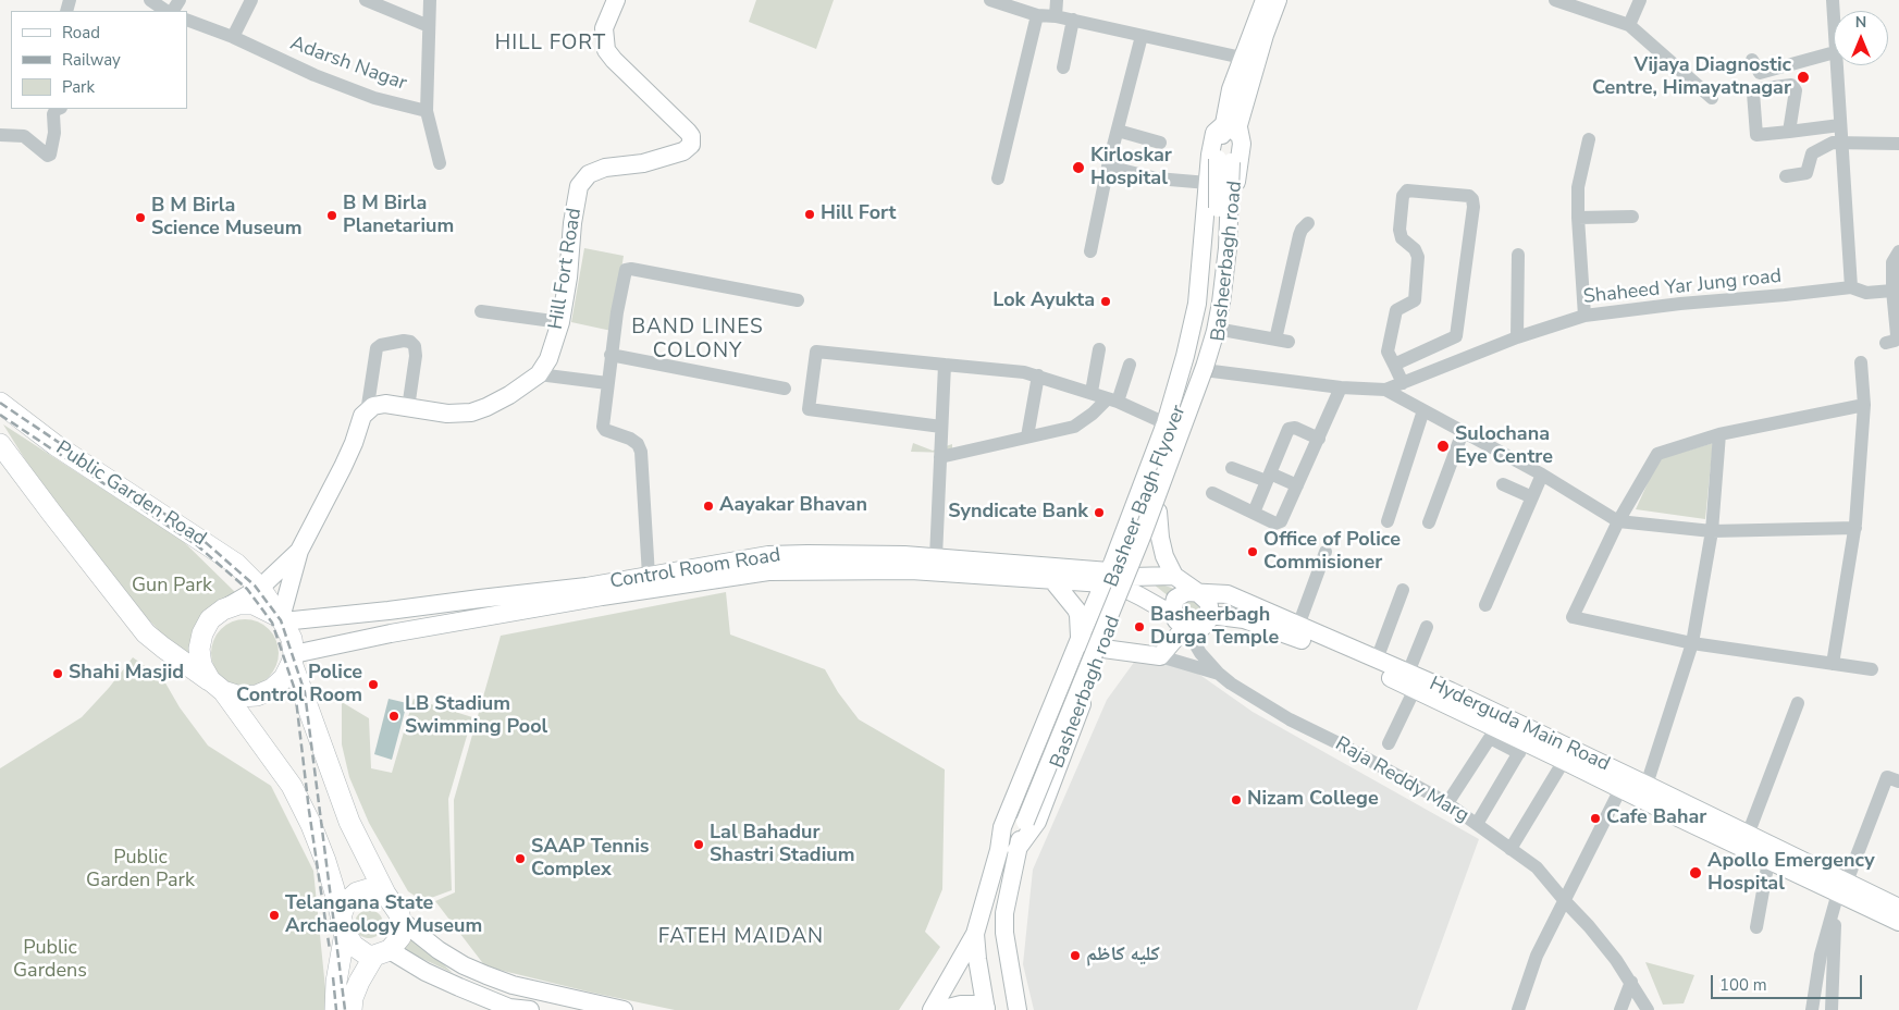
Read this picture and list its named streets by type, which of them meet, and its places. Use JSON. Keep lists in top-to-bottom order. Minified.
{"streets":{"highway":["Public Garden Road"],"main road":["Basheerbagh road","Hill Fort Road","Basheer Bagh Flyover","Control Room Road","Hyderguda Main Road","Raja Reddy Marg"],"street":["Adarsh Nagar","Shaheed Yar Jung road"]},"crossings":[["Basheerbagh road","Shaheed Yar Jung road"],["Basheerbagh road","Basheer Bagh Flyover"],["Basheerbagh road","Control Room Road"],["Basheerbagh road","Raja Reddy Marg"],["Public Garden Road","Control Room Road"],["Hyderguda Main Road","Raja Reddy Marg"]],"districts":["HILL FORT","BAND LINES COLONY","FATEH MAIDAN"],"parks":["Gun Park","Public Garden Park","Public Gardens"],"places":["Vijaya Diagnostic Centre, Himayatnagar","Kirloskar Hospital","Hill Fort","B M Birla Planetarium","B M Birla Science Museum","Lok Ayukta","Sulochana Eye Centre","Aayakar Bhavan","Syndicate Bank","Office of Police Commisioner","Basheerbagh Durga Temple","Shahi Masjid","Police Control Room","LB Stadium Swimming Pool","Nizam College","Cafe Bahar","Lal Bahadur Shastri Stadium","SAAP Tennis Complex","Apollo Emergency Hospital","Telangana State Archaeology Museum","كليه كاظم"],"legend":["Road","Railway","Park"],"scale_bar":"100 m","north":"top"}
